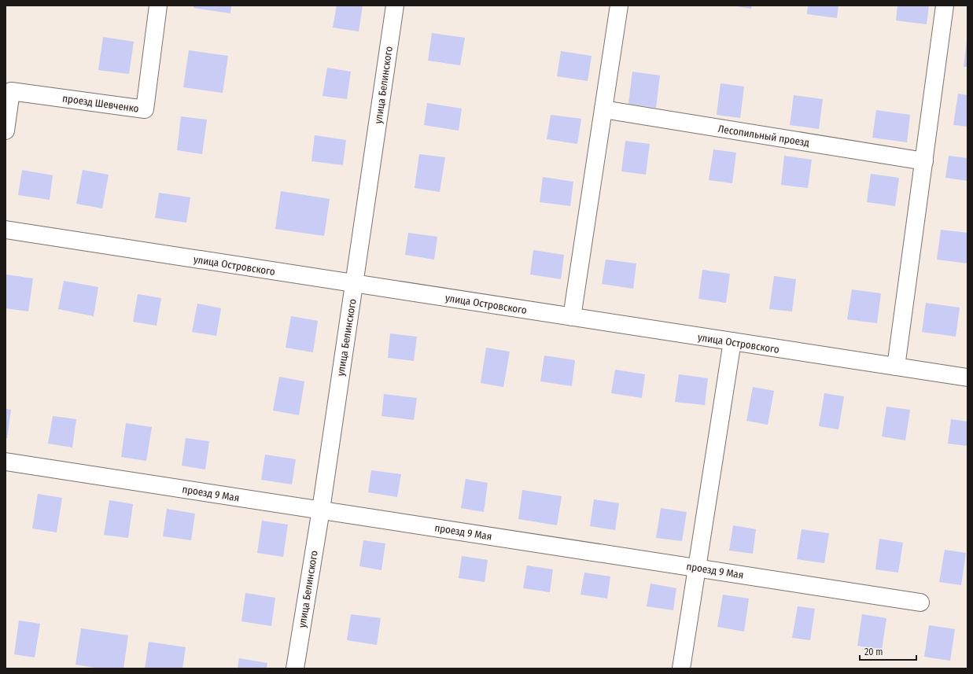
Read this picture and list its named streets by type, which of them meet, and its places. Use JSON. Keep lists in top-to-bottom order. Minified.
{"streets":{"street":["улица Белинского","проезд Шевченко","Лесопильный проезд","улица Островского","проезд 9 Мая"]},"crossings":[["улица Белинского","улица Островского"],["улица Белинского","проезд 9 Мая"]],"scale_bar":"20 m"}
